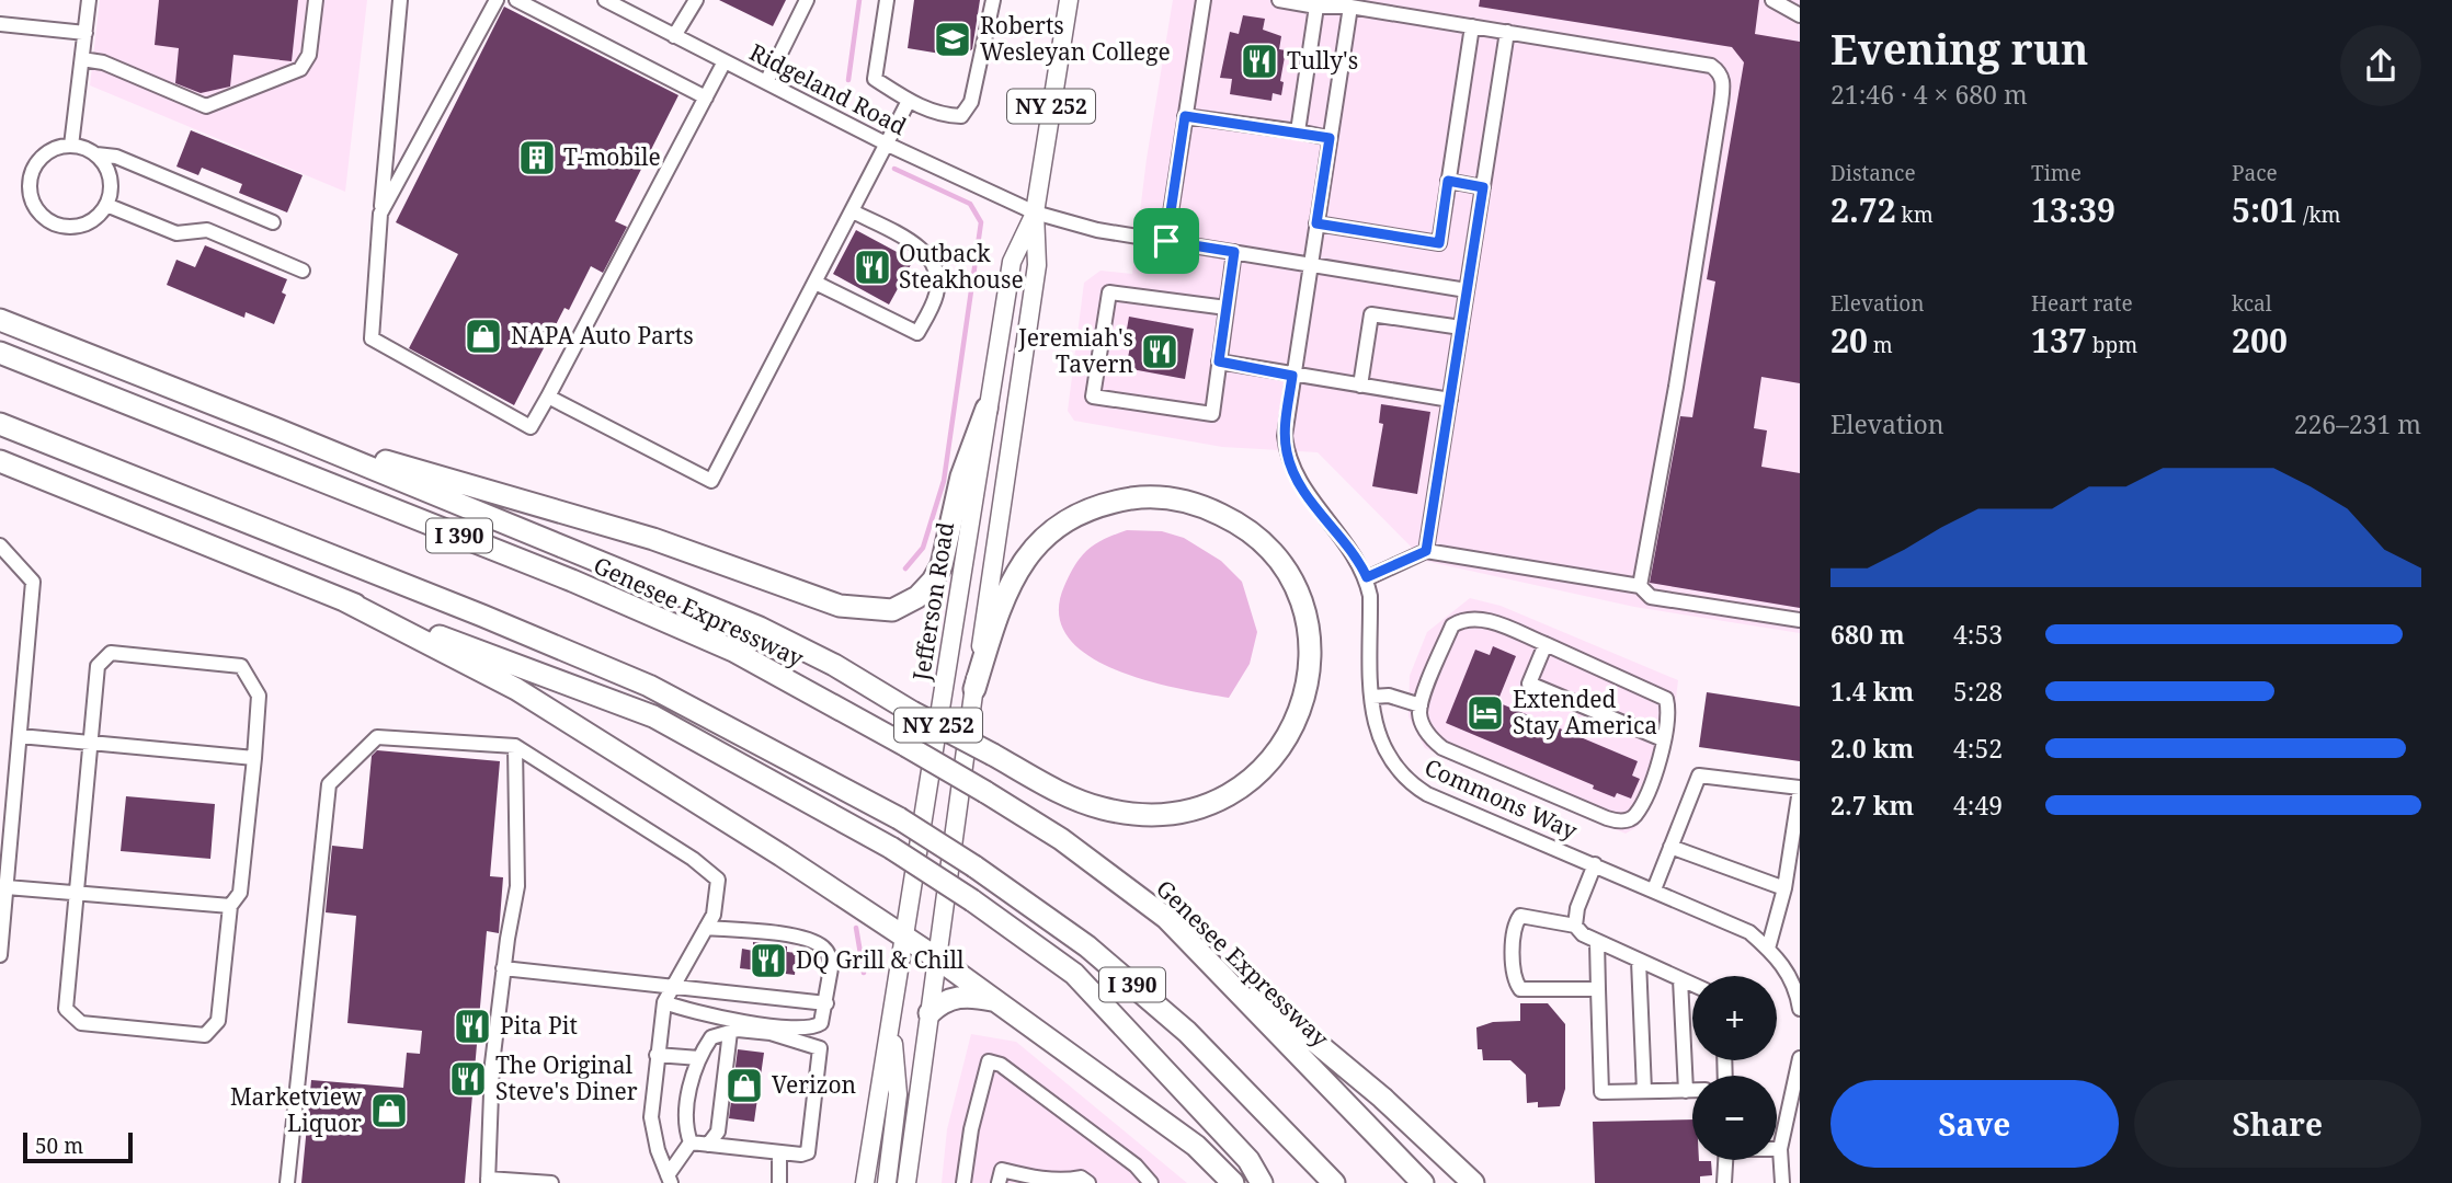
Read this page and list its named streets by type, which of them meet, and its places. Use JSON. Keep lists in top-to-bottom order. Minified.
{"streets":{"highway":["I 390","Genesee Expressway"],"main road":["NY 252","Jefferson Road"],"street":["Ridgeland Road","Commons Way"]},"crossings":[["Ridgeland Road","Jefferson Road"]],"places":{"school or university":["Roberts Wesleyan College"],"restaurant":["Tully's","Outback Steakhouse","Jeremiah's Tavern","DQ Grill & Chill","Pita Pit","The Original Steve's Diner"],"building":["T-mobile"],"shop":["NAPA Auto Parts","Verizon","Marketview Liquor"],"hotel":["Extended Stay America"]},"scale_bar":"50 m","page":{"heading":["Evening run","21:46 · 4 × 680 m"],"stats":[["Distance","2.72 km"],["Time","13:39"],["Pace","5:01 /km"],["Elevation","20 m"],["Heart rate","137 bpm"],["kcal","200"]],"chart":["Elevation","226–231 m"],"list":[{"name":"680 m","note":"4:53"},{"name":"1.4 km","note":"5:28"},{"name":"2.0 km","note":"4:52"},{"name":"2.7 km","note":"4:49"}],"map_buttons":["+","−"],"buttons":["Save","Share"],"scale":"50 m"}}
